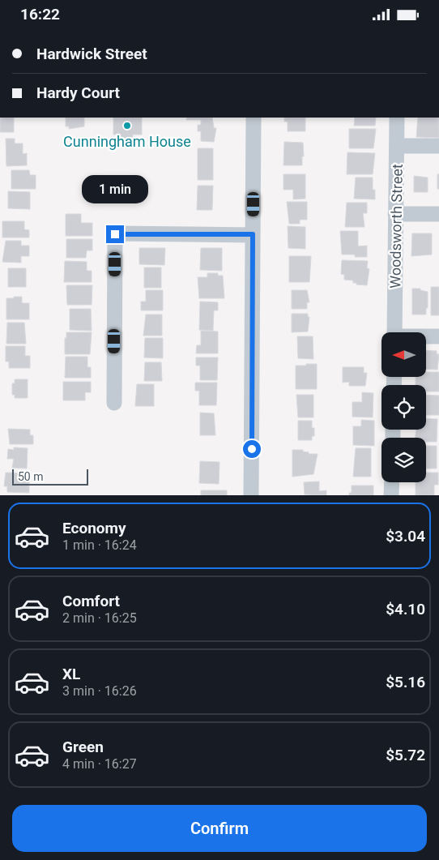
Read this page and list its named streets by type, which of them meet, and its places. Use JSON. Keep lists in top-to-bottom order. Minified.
{"streets":{"street":["Woodsworth Street"]},"places":["Cunningham House"],"scale_bar":"50 m","north":"left","page":{"status":"16:22","banner":["Hardwick Street","Hardy Court"],"bubble":"1 min","scale":"50 m","list":[{"name":"Economy","note":"1 min · 16:24","value":"$3.04"},{"name":"Comfort","note":"2 min · 16:25","value":"$4.10"},{"name":"XL","note":"3 min · 16:26","value":"$5.16"},{"name":"Green","note":"4 min · 16:27","value":"$5.72"}],"buttons":"Confirm"}}
